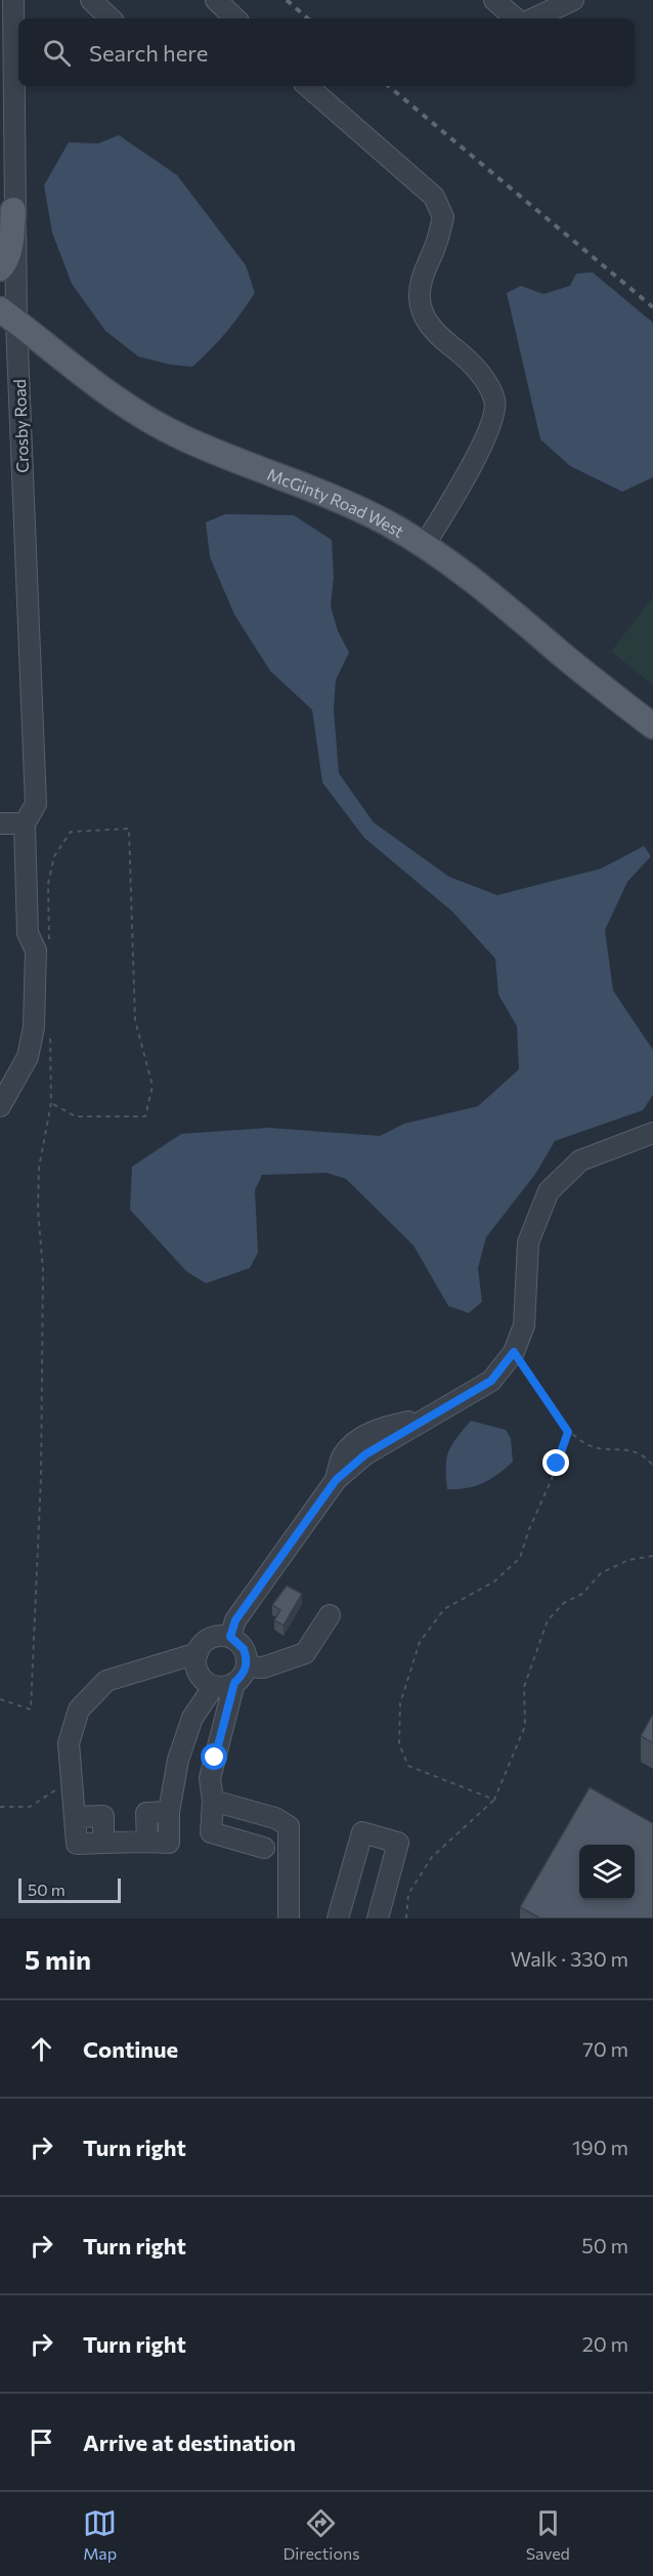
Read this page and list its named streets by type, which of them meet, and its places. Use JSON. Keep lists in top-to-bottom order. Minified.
{"streets":{"main road":["McGinty Road West"],"street":["Crosby Road"]},"crossings":[["Crosby Road","McGinty Road West"]],"scale_bar":"50 m","page":{"search":"Search here","scale":"50 m","heading":["5 min","Walk · 330 m"],"list":[["Continue","70 m"],["Turn right","190 m"],["Turn right","50 m"],["Turn right","20 m"],"Arrive at destination"],"nav":["Map","Directions","Saved"]}}
